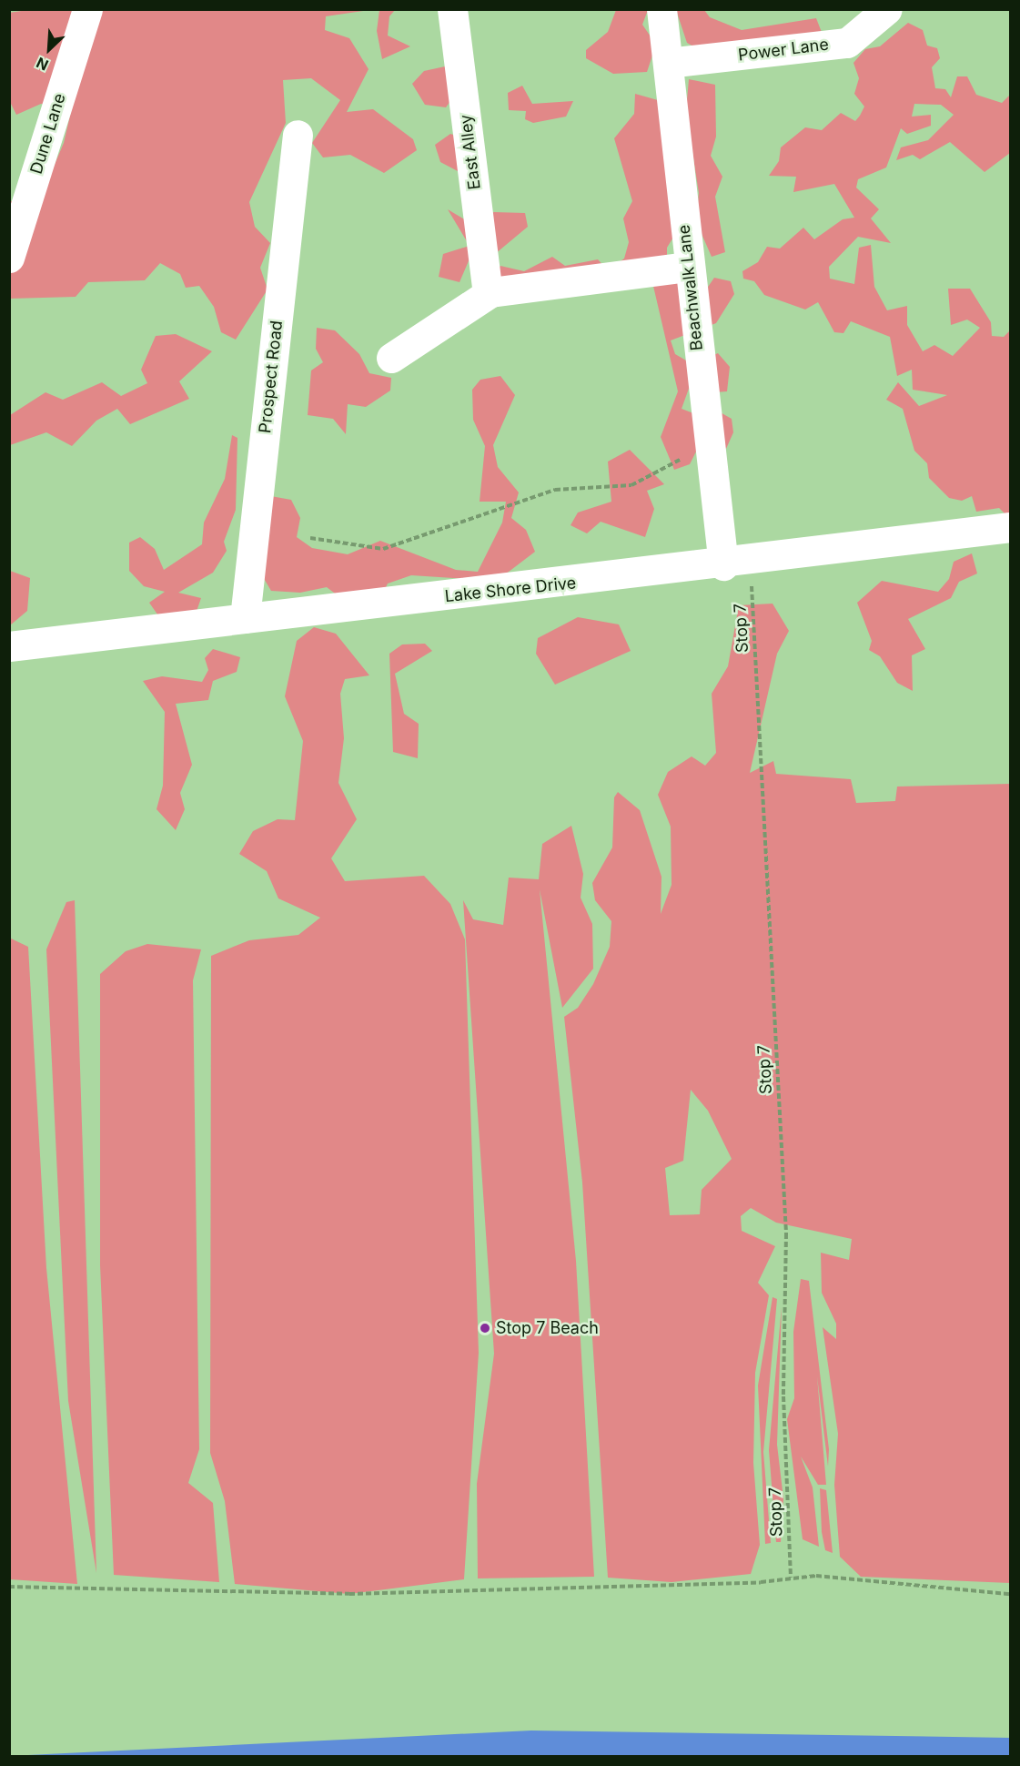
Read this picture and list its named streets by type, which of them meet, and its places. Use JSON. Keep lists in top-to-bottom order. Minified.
{"streets":{"street":["Power Lane","Dune Lane","East Alley","Beachwalk Lane","Prospect Road","Lake Shore Drive"],"path":["Stop 7"]},"crossings":[["Power Lane","Beachwalk Lane"],["Beachwalk Lane","Lake Shore Drive"],["Beachwalk Lane","Stop 7"],["Prospect Road","Lake Shore Drive"],["Lake Shore Drive","Stop 7"]],"places":["Stop 7 Beach"],"north":"bottom left"}
